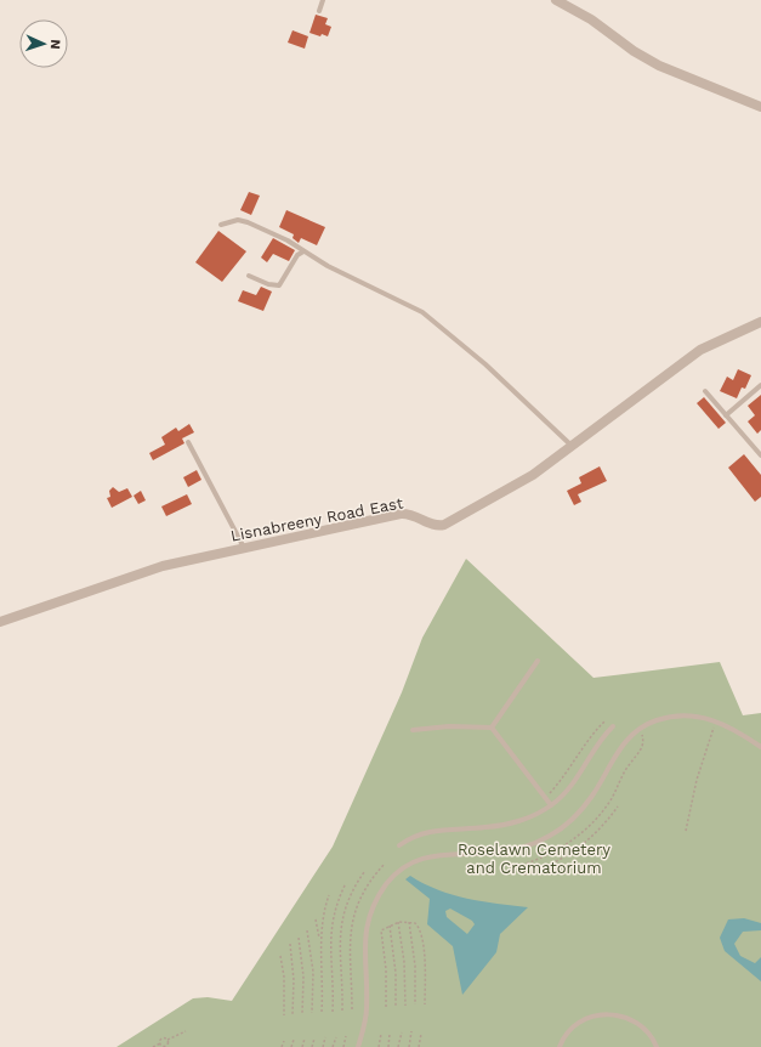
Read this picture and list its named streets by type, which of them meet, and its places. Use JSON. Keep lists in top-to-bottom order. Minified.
{"streets":{"street":["Lisnabreeny Road East"]},"parks":["Roselawn Cemetery and Crematorium"],"north":"right"}
